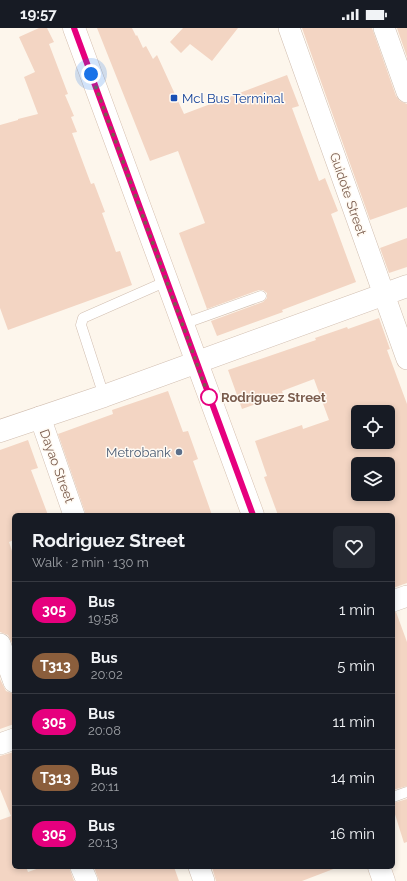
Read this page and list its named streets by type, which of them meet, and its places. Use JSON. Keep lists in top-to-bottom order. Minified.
{"streets":{"street":["Guidote Street","Dayao Street"]},"places":{"transit":["Mcl Bus Terminal"],"other":["Rodriguez Street","Metrobank"]},"lines":["bus line 305"],"page":{"status":"19:57","heading":["Rodriguez Street","Walk · 2 min · 130 m"],"list":[{"mark":"305","name":"Bus","note":"19:58","value":"1 min"},{"mark":"T313","name":"Bus","note":"20:02","value":"5 min"},{"mark":"305","name":"Bus","note":"20:08","value":"11 min"},{"mark":"T313","name":"Bus","note":"20:11","value":"14 min"},{"mark":"305","name":"Bus","note":"20:13","value":"16 min"}]}}
